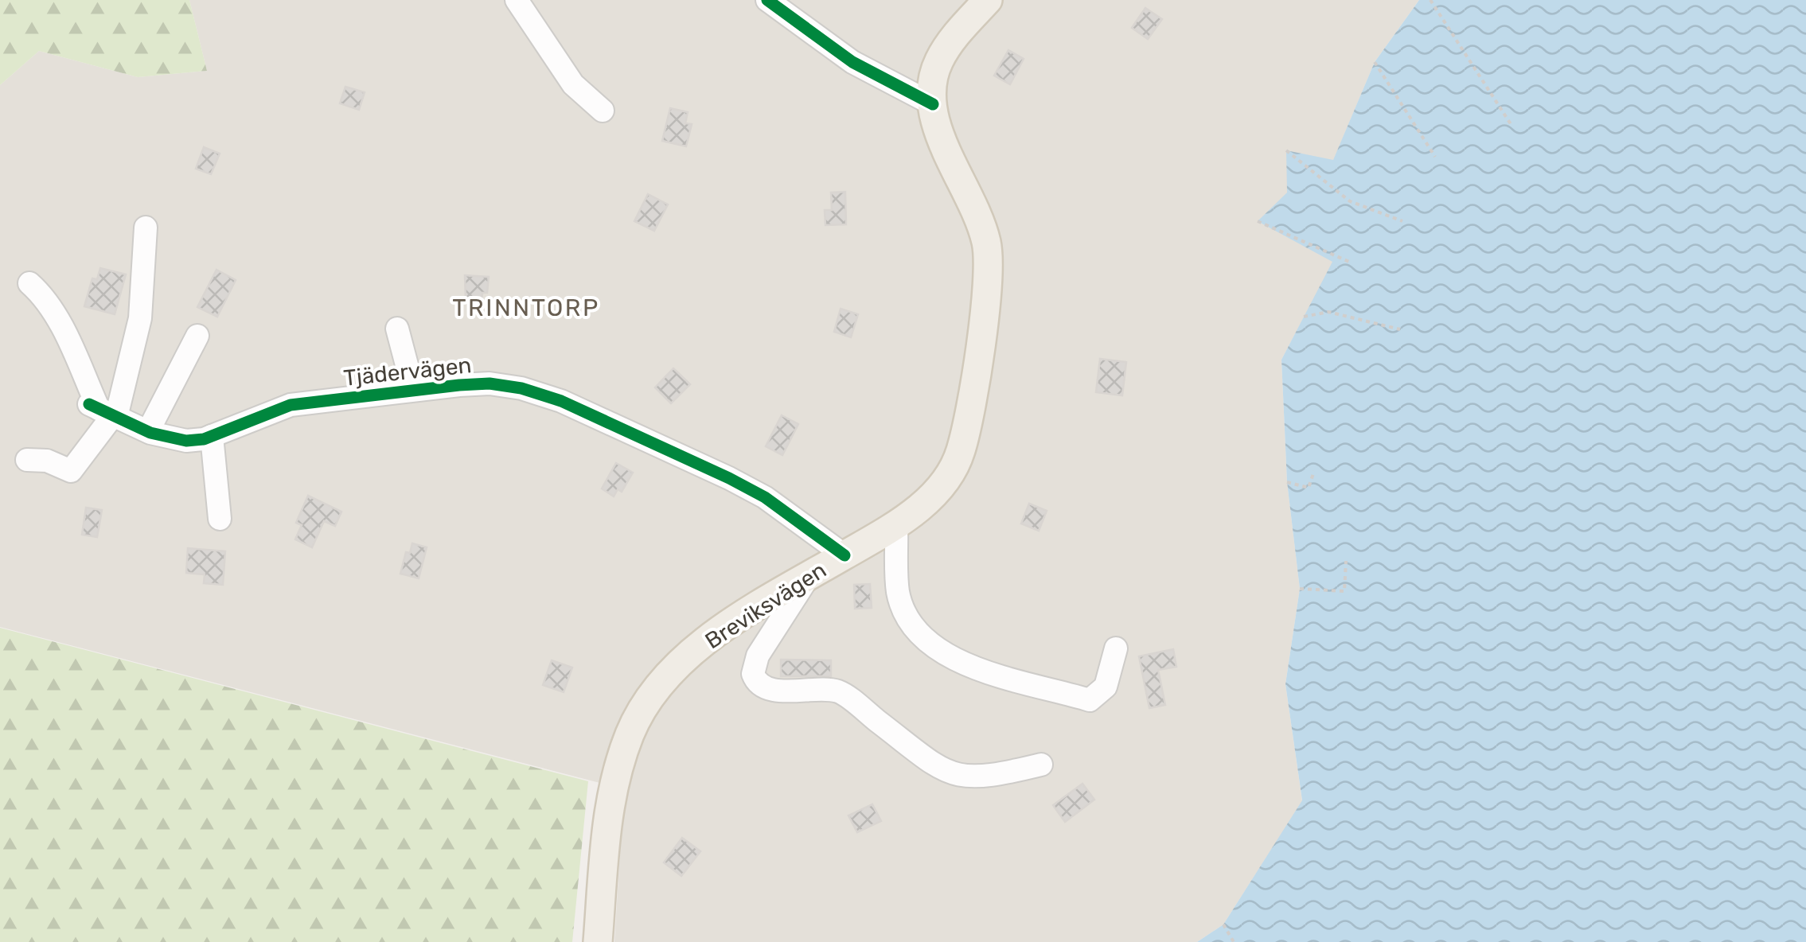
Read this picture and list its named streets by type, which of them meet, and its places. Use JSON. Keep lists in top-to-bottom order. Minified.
{"streets":{"main road":["Breviksvägen"],"street":["Tjädervägen"]},"crossings":[["Tjädervägen","Breviksvägen"]],"districts":["TRINNTORP"]}
